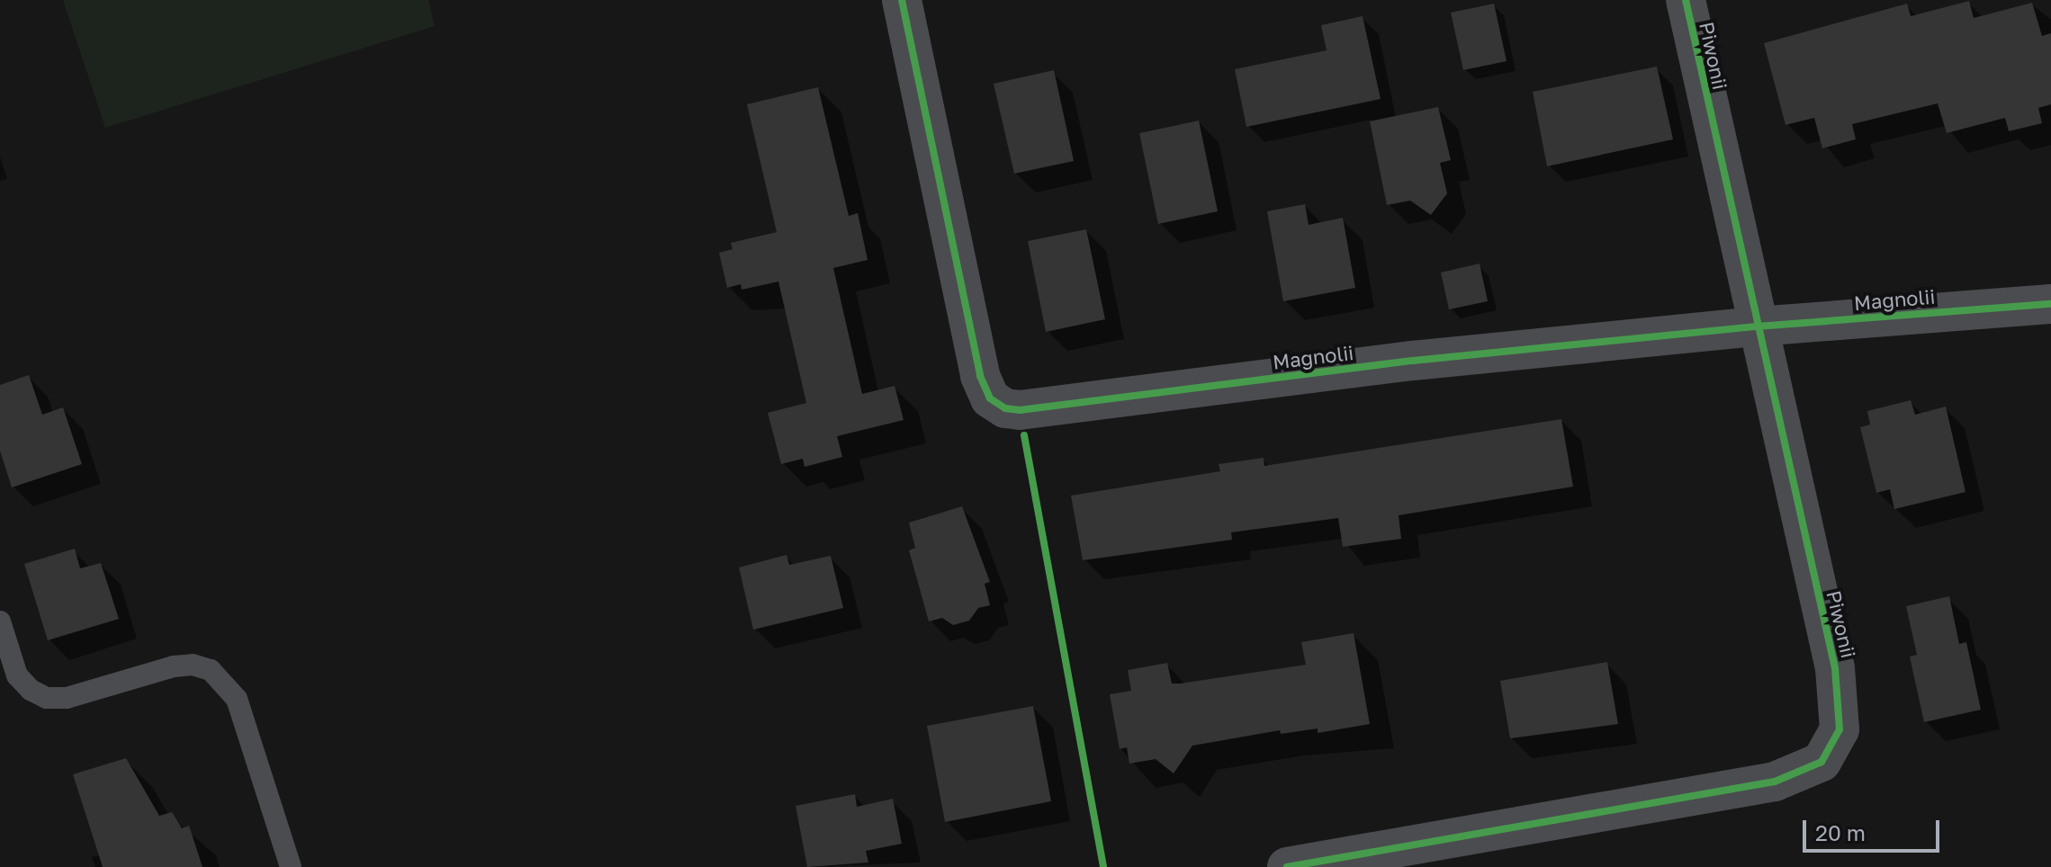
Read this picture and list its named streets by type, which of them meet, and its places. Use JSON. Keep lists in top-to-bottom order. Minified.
{"streets":{"street":["Piwonii","Magnolii"]},"crossings":[["Piwonii","Magnolii"]],"scale_bar":"20 m"}
